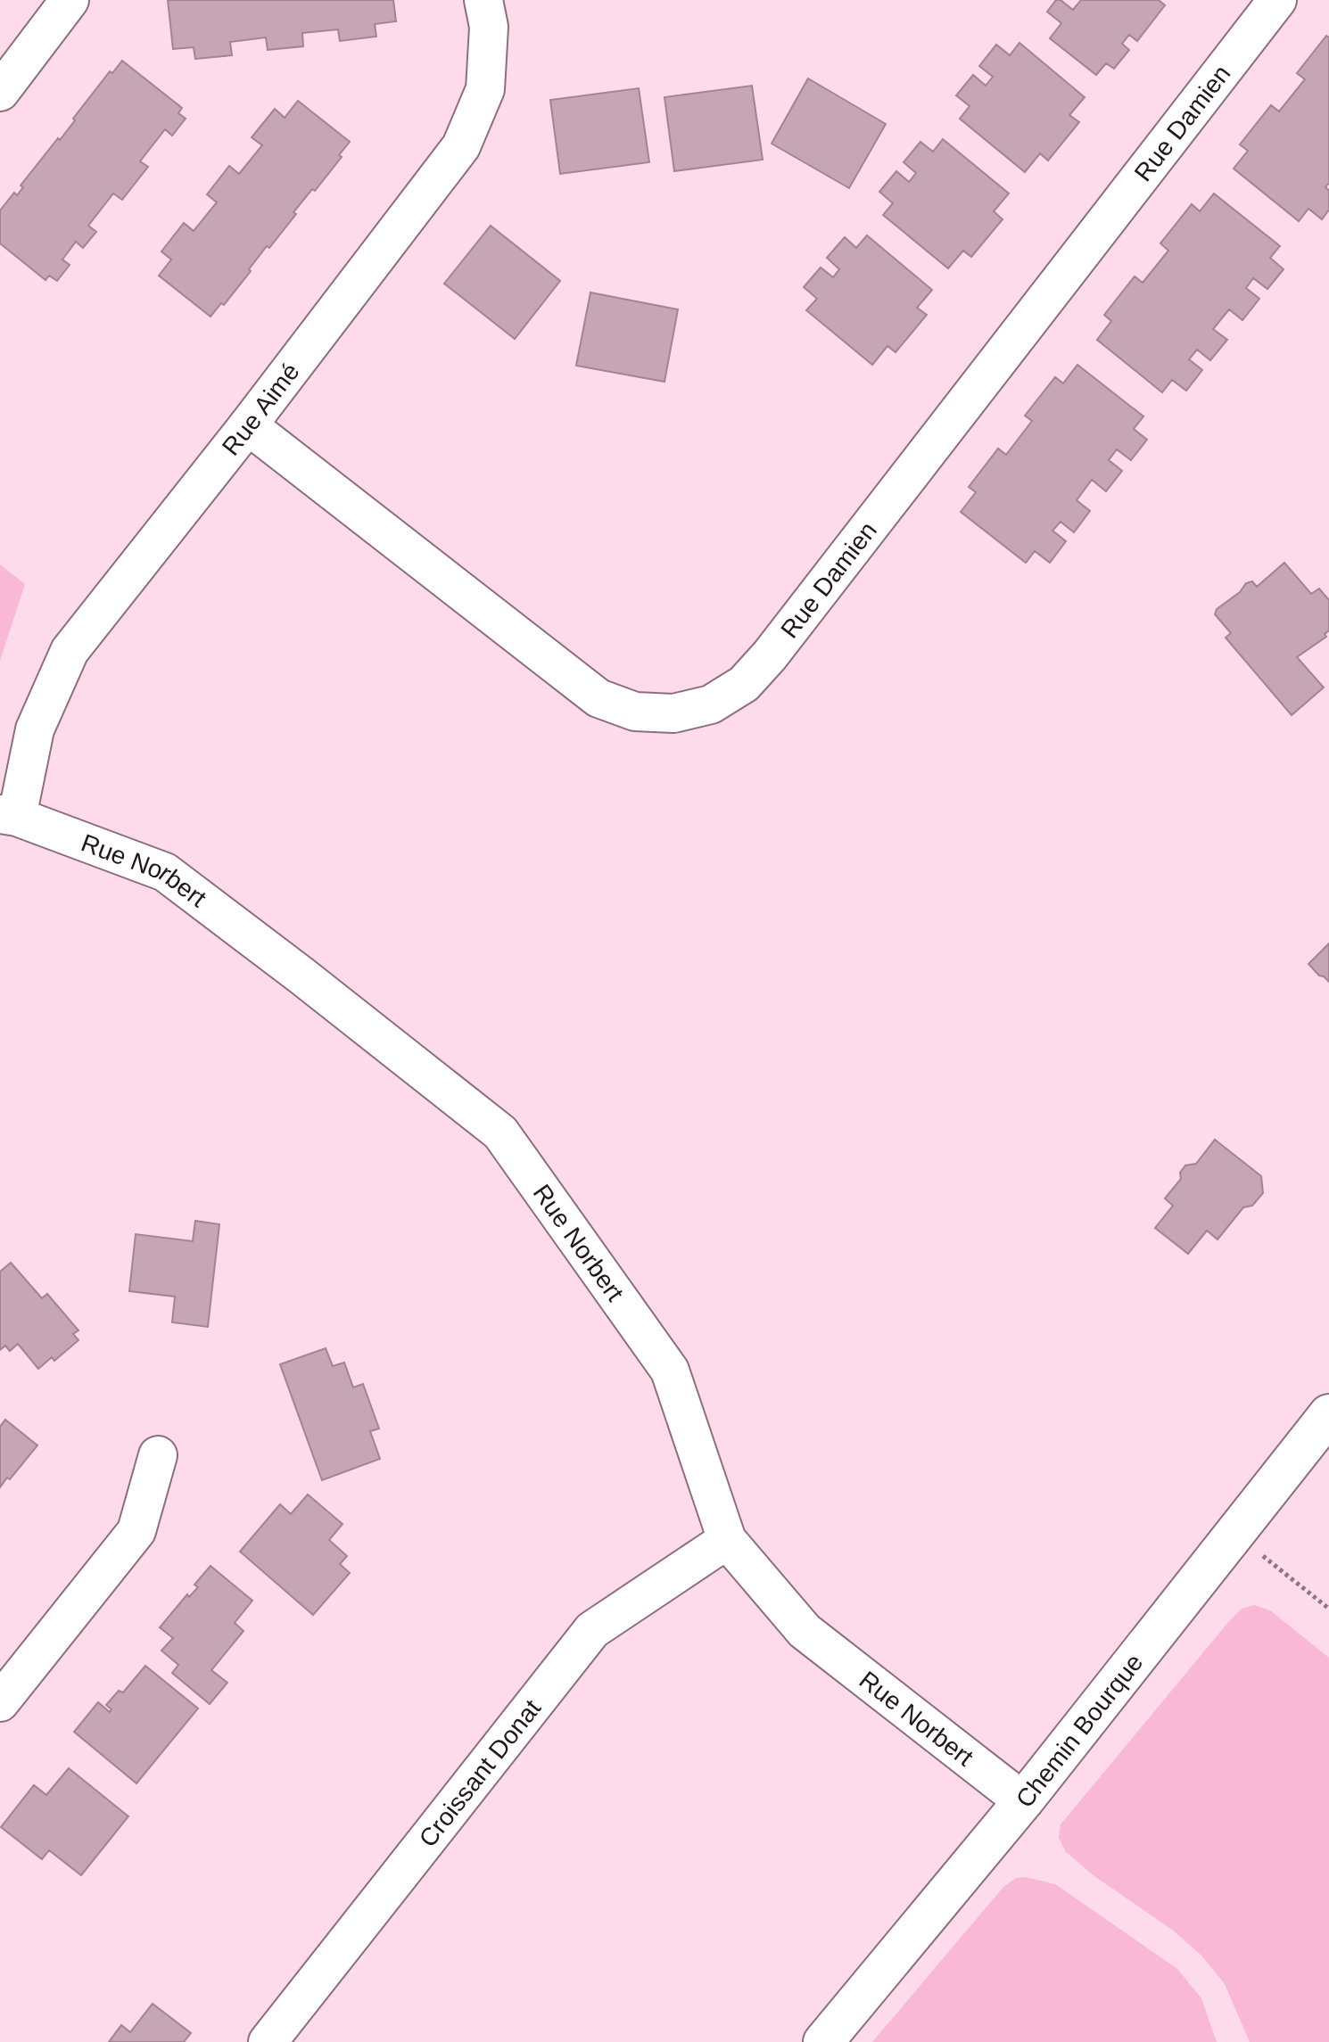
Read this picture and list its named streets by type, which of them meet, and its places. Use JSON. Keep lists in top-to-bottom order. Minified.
{"streets":{"street":["Rue Damien","Rue Aimé","Rue Norbert","Chemin Bourque","Croissant Donat"]},"crossings":[["Rue Damien","Rue Aimé"],["Rue Aimé","Rue Norbert"],["Rue Norbert","Chemin Bourque"],["Rue Norbert","Croissant Donat"]]}
